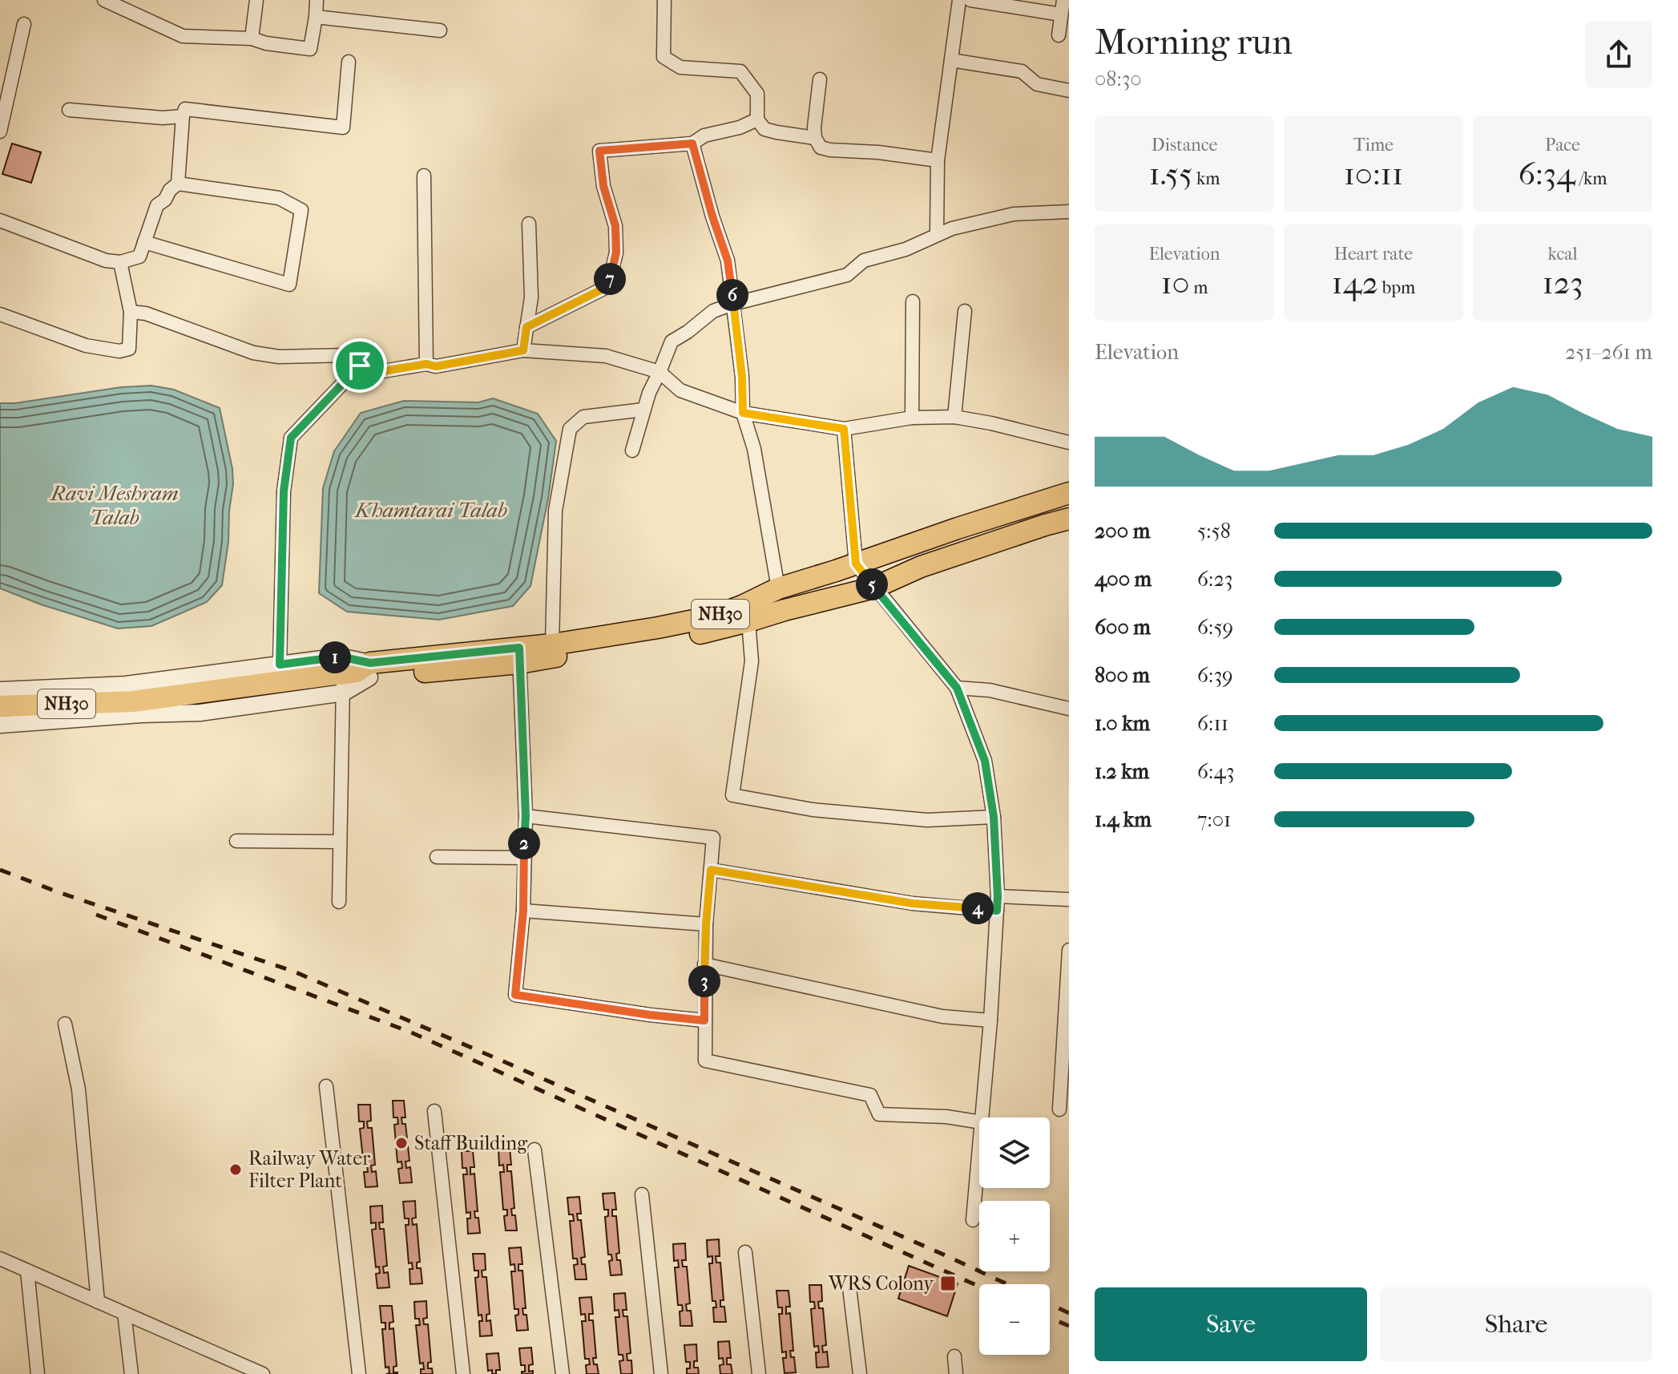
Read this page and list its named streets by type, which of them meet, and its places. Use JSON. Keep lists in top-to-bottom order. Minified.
{"streets":{"main road":["NH30"]},"water":["Ravi Meshram Talab","Khamtarai Talab"],"places":{"other":["Staff Building","Railway Water Filter Plant"],"transit":["WRS Colony"]},"page":{"heading":["Morning run","08:30"],"stats":[["Distance","1.55 km"],["Time","10:11"],["Pace","6:34 /km"],["Elevation","10 m"],["Heart rate","142 bpm"],["kcal","123"]],"pins":["7","6","5","1","2","4","3"],"chart":["Elevation","251–261 m"],"list":[{"name":"200 m","note":"5:58"},{"name":"400 m","note":"6:23"},{"name":"600 m","note":"6:59"},{"name":"800 m","note":"6:39"},{"name":"1.0 km","note":"6:11"},{"name":"1.2 km","note":"6:43"},{"name":"1.4 km","note":"7:01"}],"map_buttons":["+","−"],"buttons":["Save","Share"]}}
